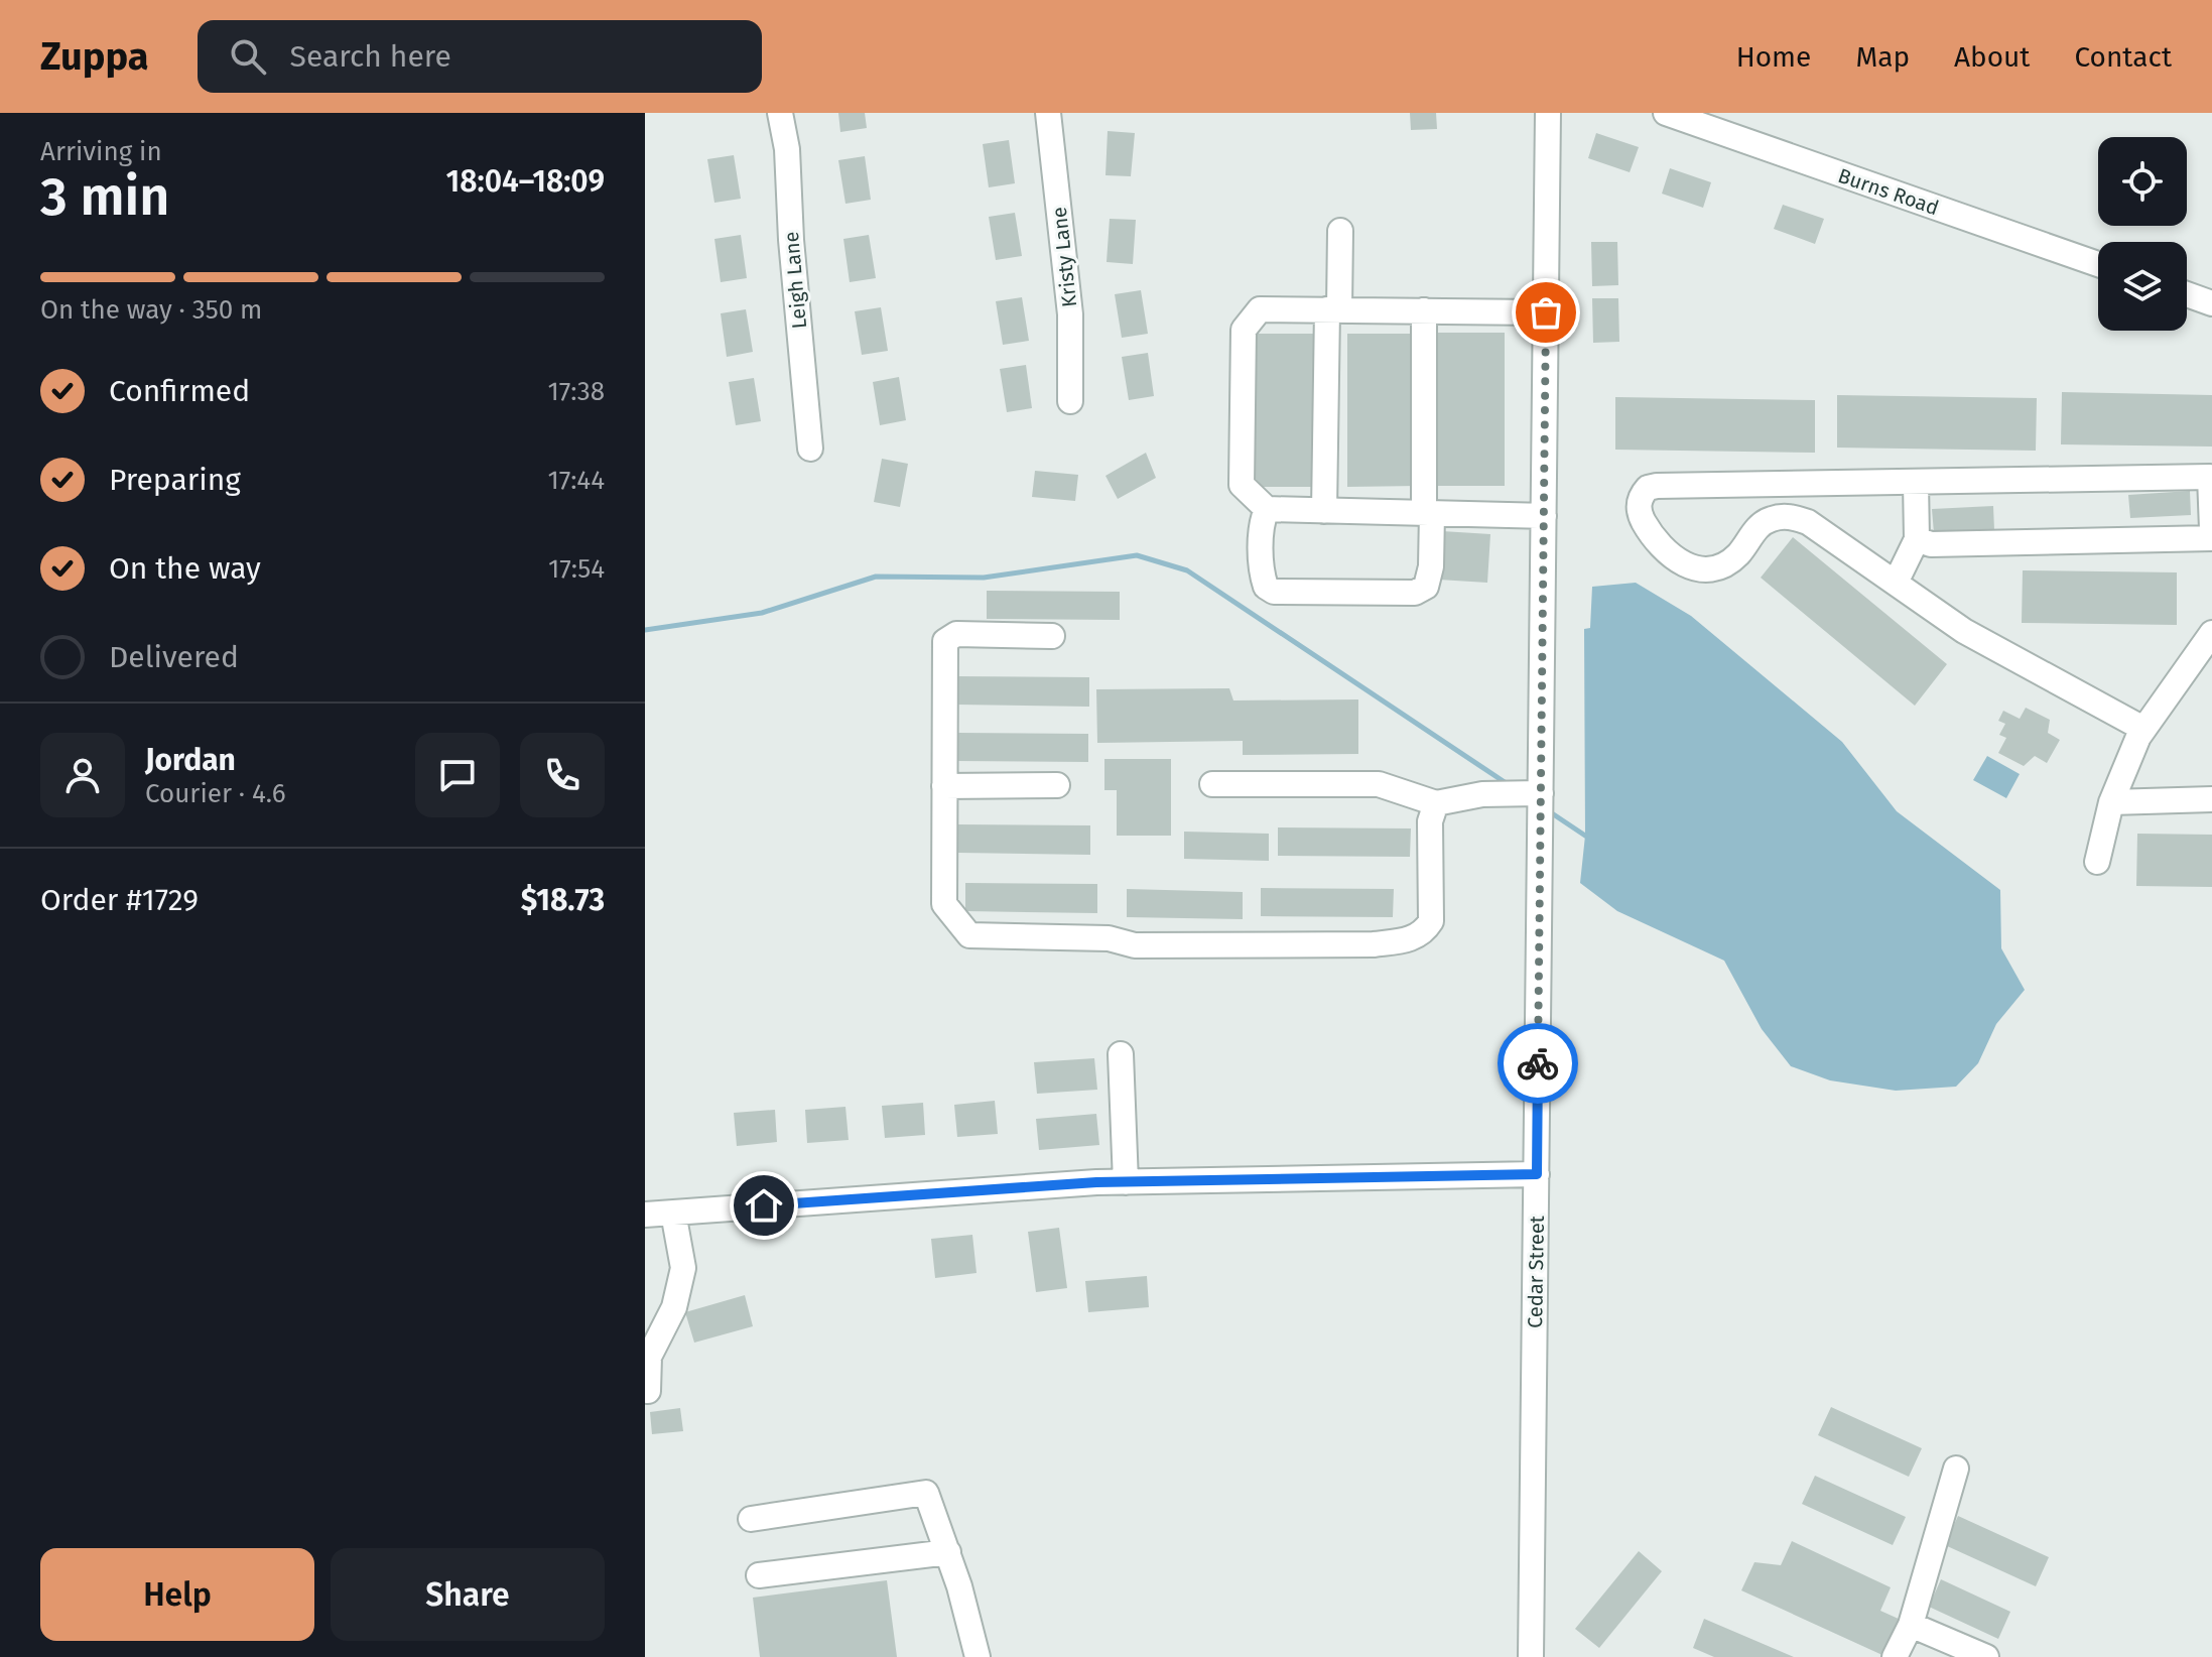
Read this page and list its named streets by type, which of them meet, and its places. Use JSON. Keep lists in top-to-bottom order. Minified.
{"streets":{"street":["Burns Road","Kristy Lane","Leigh Lane","Cedar Street"]},"page":{"header":"Zuppa","search":"Search here","nav":["Home","Map","About","Contact"],"heading":["3 min","Arriving in","18:04–18:09"],"panel":["Jordan","Courier · 4.6","Order #1729","$18.73"],"bar":"On the way · 350 m","list":[["Confirmed","17:38"],["Preparing","17:44"],["On the way","17:54"],"Delivered"],"buttons":["Help","Share"]}}
